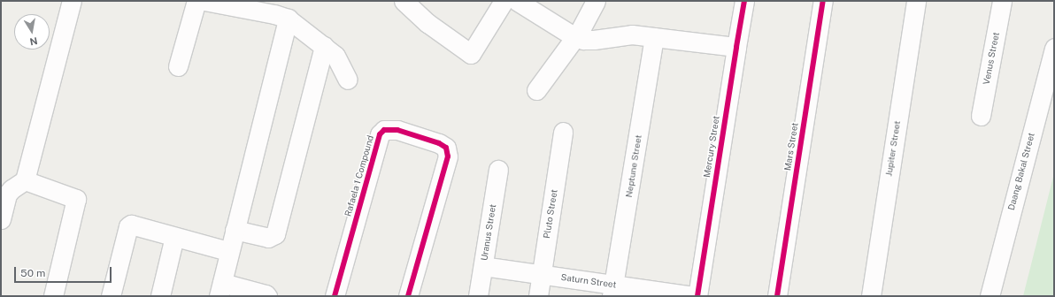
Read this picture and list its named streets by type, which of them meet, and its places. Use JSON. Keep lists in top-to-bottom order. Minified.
{"streets":{"street":["Venus Street","Mercury Street","Mars Street","Jupiter Street","Neptune Street","Daang Bakal Street","Rafaela 1 Compound","Pluto Street","Uranus Street","Saturn Street"]},"crossings":[["Neptune Street","Saturn Street"],["Pluto Street","Saturn Street"],["Uranus Street","Saturn Street"]],"scale_bar":"50 m","north":"bottom"}
